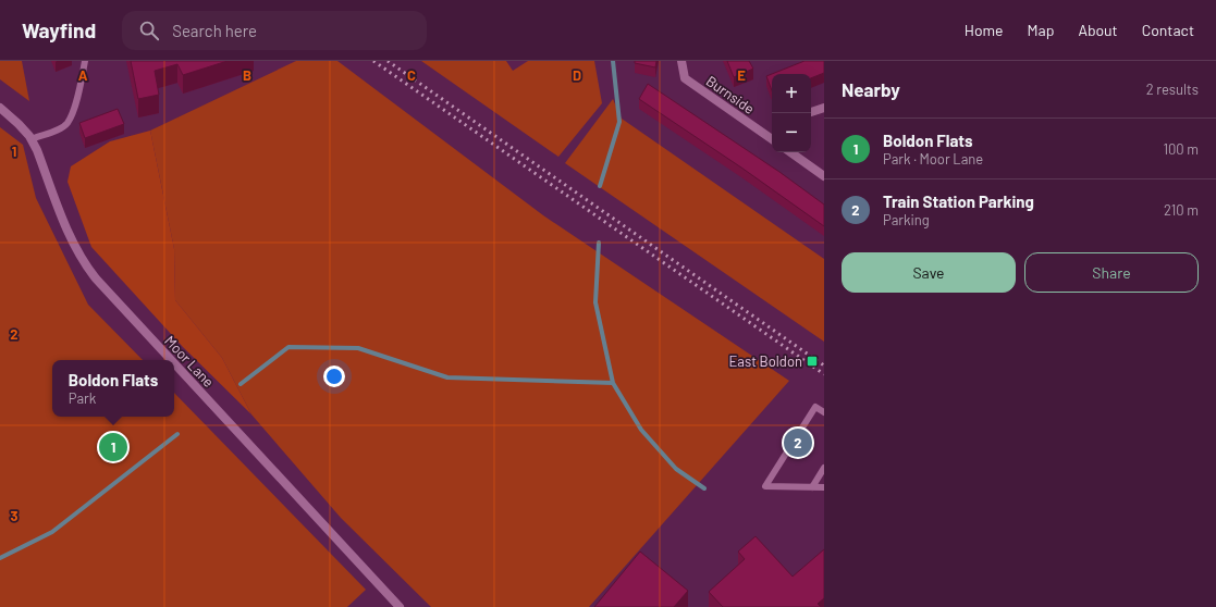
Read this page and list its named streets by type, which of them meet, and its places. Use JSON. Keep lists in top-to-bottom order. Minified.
{"streets":{"street":["Burnside","Moor Lane"]},"places":{"transit":["East Boldon"]},"page":{"header":"Wayfind","search":"Search here","nav":["Home","Map","About","Contact"],"heading":["Nearby","2 results"],"map_buttons":["+","−"],"list":[{"mark":"1","name":"Boldon Flats","note":"Park · Moor Lane","value":"100 m"},{"mark":"2","name":"Train Station Parking","note":"Parking","value":"210 m"}],"buttons":["Save","Share"],"popup":["Boldon Flats","Park"],"pins":["2","1"]},"grid":{"columns":["A","B","C","D","E"],"rows":["1","2","3"]}}
